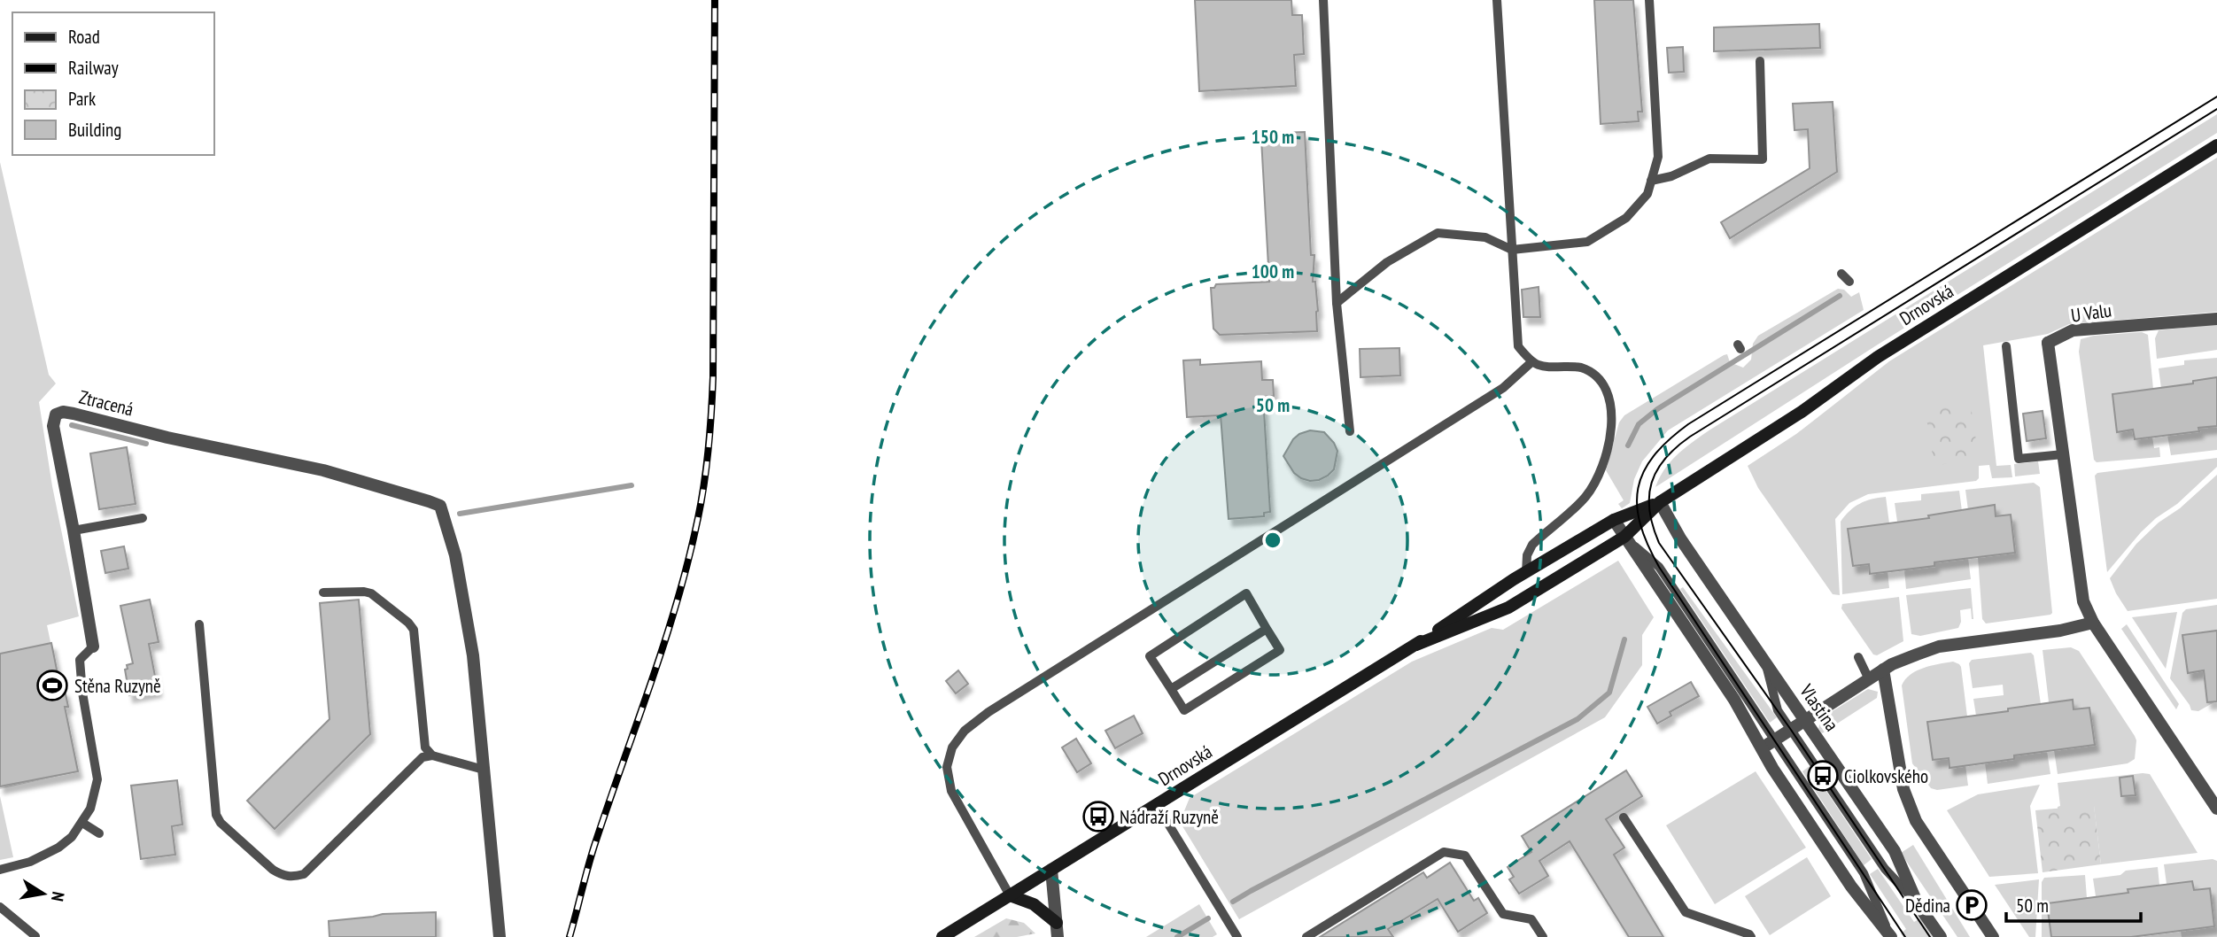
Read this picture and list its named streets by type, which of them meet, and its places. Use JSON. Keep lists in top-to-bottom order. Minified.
{"streets":{"main road":["Drnovská"],"street":["U Valu","Ztracená","Vlastina"]},"crossings":[["Drnovská","Vlastina"]],"places":{"sports":["Stěna Ruzyně"],"bus stop":["Ciolkovského","Nádraží Ruzyně"],"parking":["Dědina"]},"legend":["Road","Railway","Park","Building"],"scale_bar":"50 m","north":"right","rings":["150 m","100 m","50 m"]}
